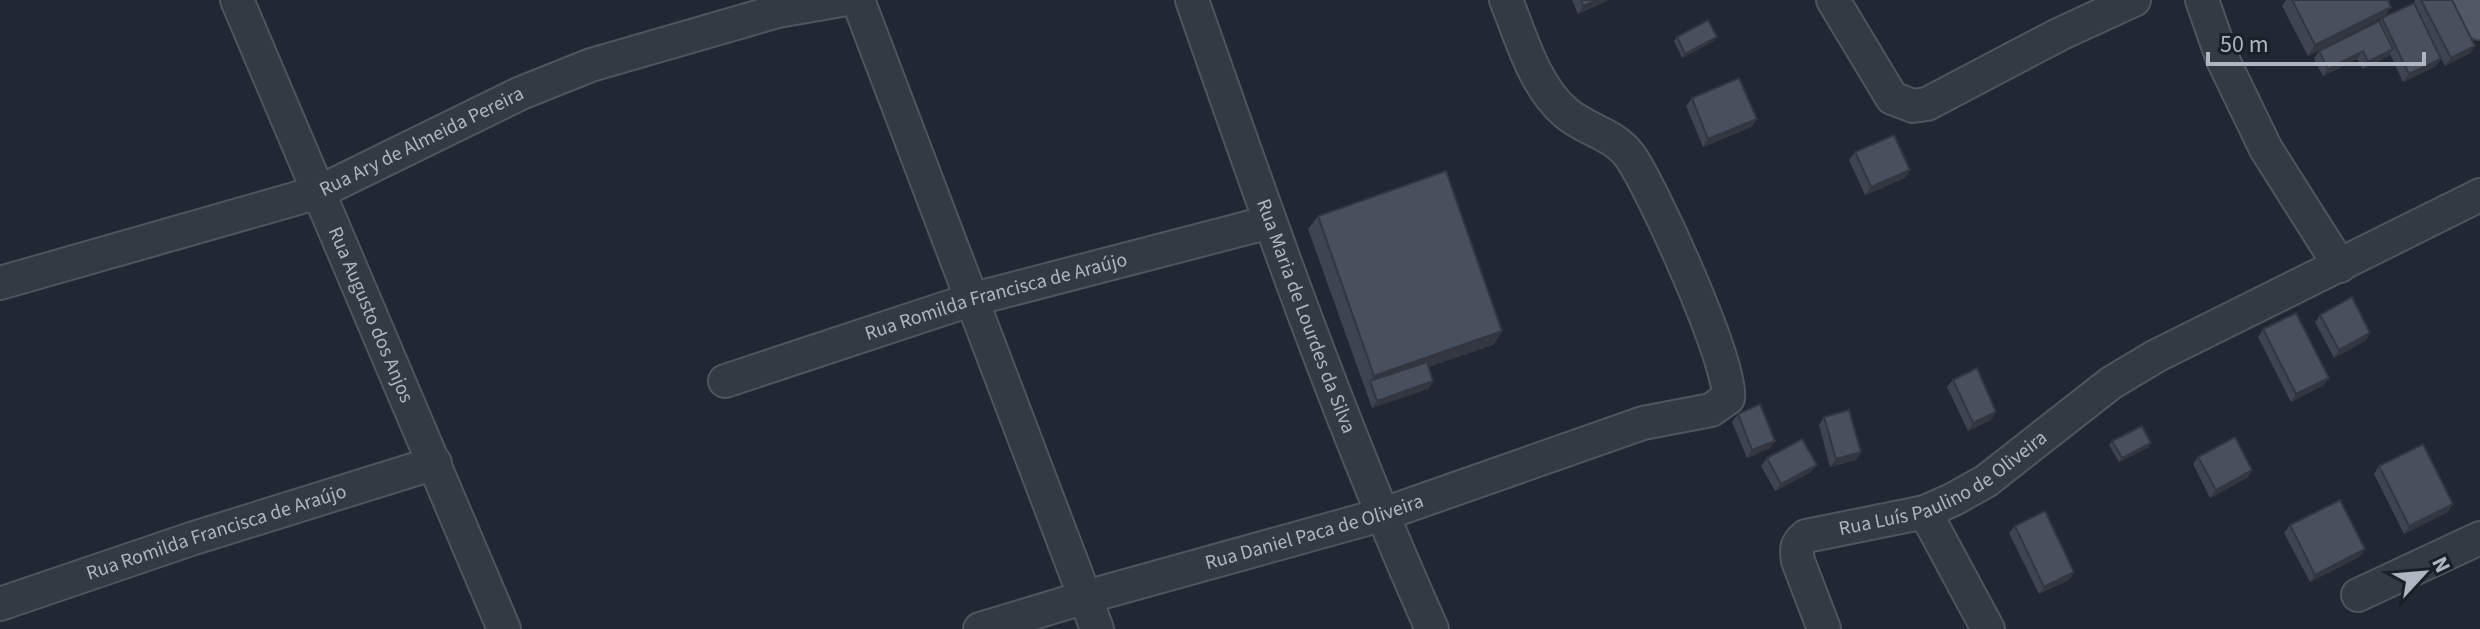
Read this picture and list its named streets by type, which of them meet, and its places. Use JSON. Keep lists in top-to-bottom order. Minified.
{"streets":{"street":["Rua Ary de Almeida Pereira","Rua Romilda Francisca de Araújo","Rua Augusto dos Anjos","Rua Maria de Lourdes da Silva","Rua Luís Paulino de Oliveira","Rua Daniel Paca de Oliveira"]},"crossings":[["Rua Ary de Almeida Pereira","Rua Augusto dos Anjos"],["Rua Romilda Francisca de Araújo","Rua Augusto dos Anjos"],["Rua Romilda Francisca de Araújo","Rua Maria de Lourdes da Silva"],["Rua Maria de Lourdes da Silva","Rua Daniel Paca de Oliveira"]],"scale_bar":"50 m","north":"top right"}
